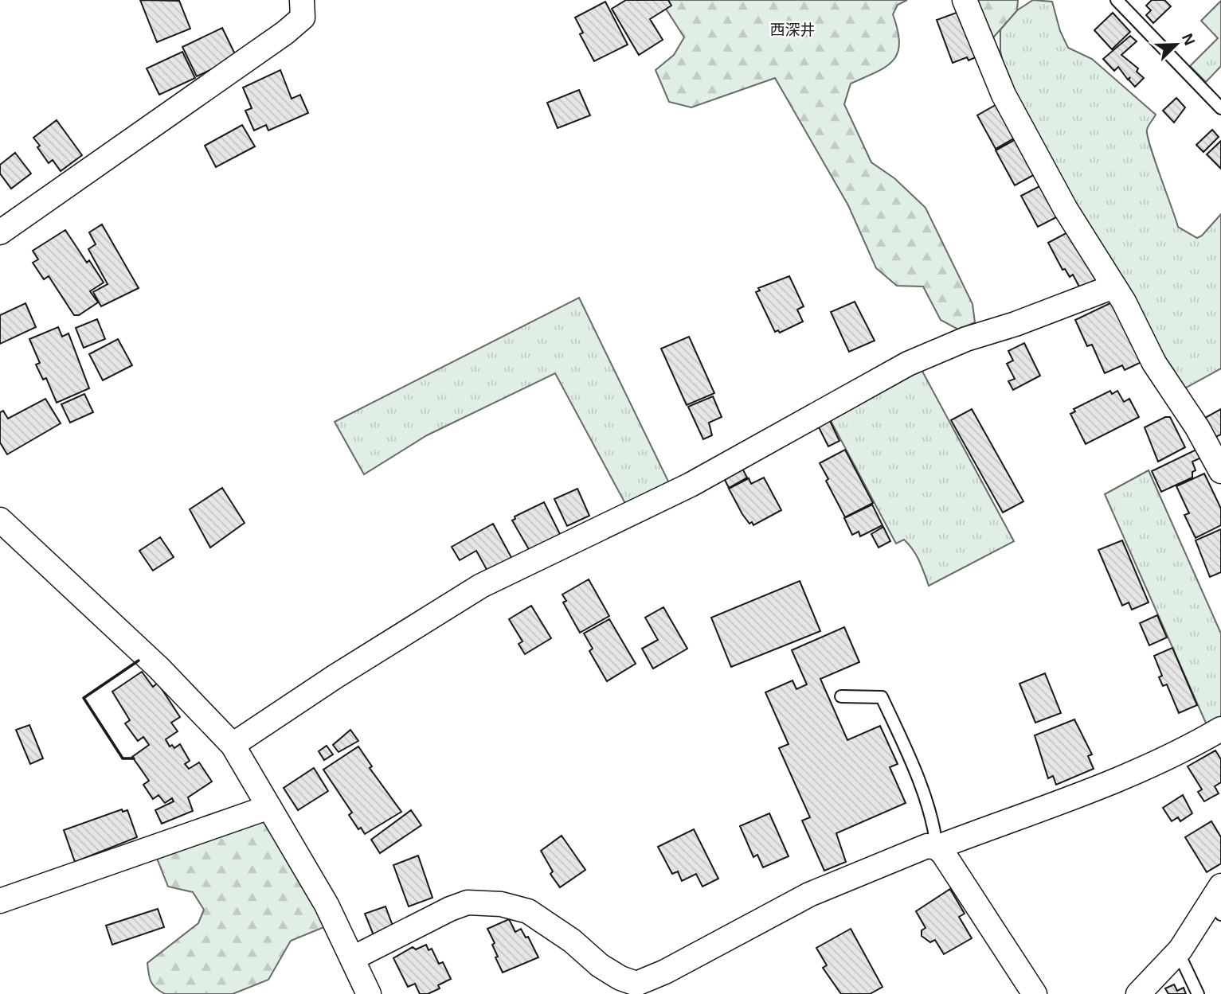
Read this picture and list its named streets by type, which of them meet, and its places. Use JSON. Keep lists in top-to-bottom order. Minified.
{"districts":["西深井"],"north":"top right"}
